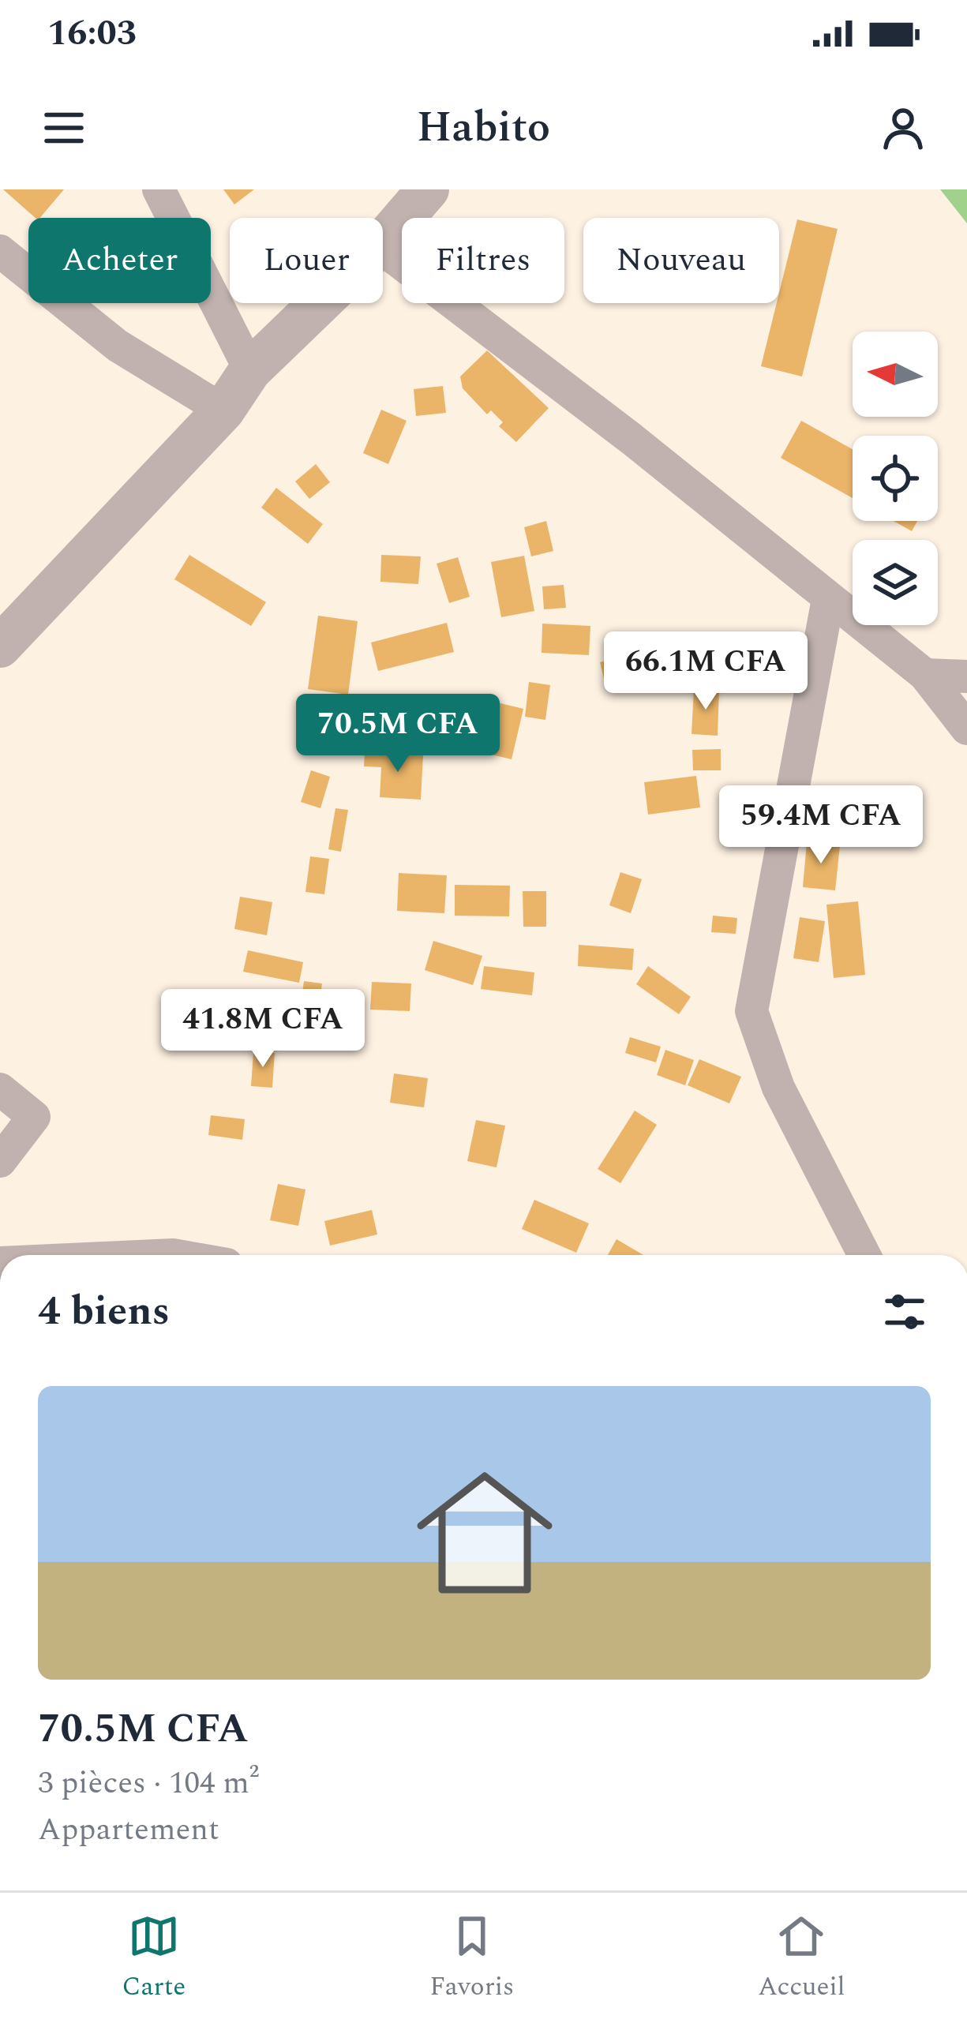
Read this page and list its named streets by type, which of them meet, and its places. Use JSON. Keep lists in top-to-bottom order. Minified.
{"north":"left","page":{"status":"16:03","header":"Habito","chip":["Acheter","Louer","Filtres","Nouveau"],"price":["66.1M CFA","70.5M CFA","59.4M CFA","41.8M CFA"],"heading":"4 biens","list":[{"name":"70.5M CFA","note":"3 pièces · 104 m² · Appartement"}],"tabs":["Carte","Favoris","Accueil"]}}
